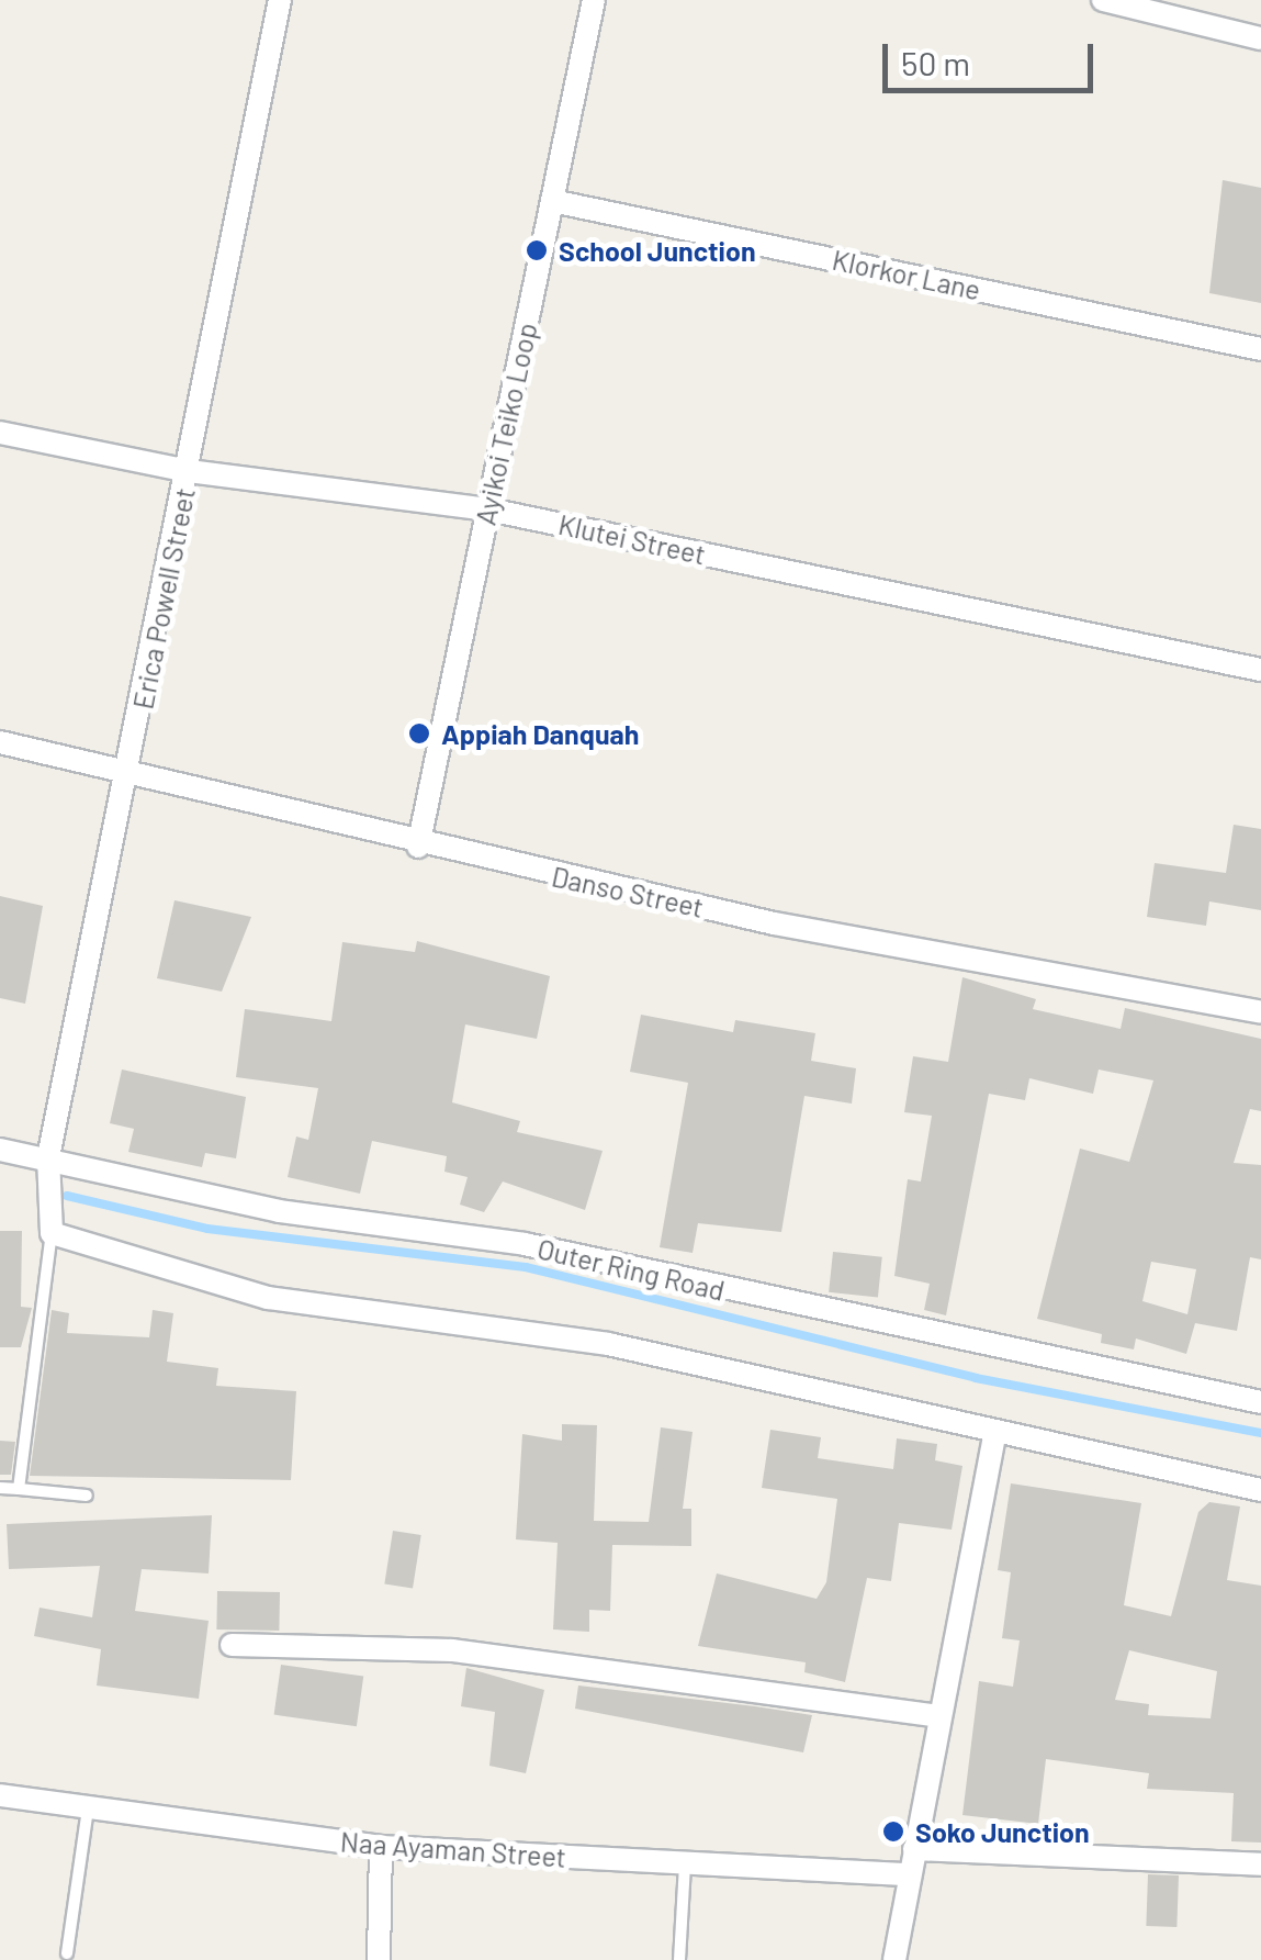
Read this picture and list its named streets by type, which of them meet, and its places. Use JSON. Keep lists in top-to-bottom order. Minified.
{"streets":{"street":["Klorkor Lane","Ayikoi Teiko Loop","Klutei Street","Erica Powell Street","Danso Street","Outer Ring Road","Naa Ayaman Street"]},"crossings":[["Klorkor Lane","Ayikoi Teiko Loop"],["Ayikoi Teiko Loop","Klutei Street"],["Ayikoi Teiko Loop","Danso Street"],["Klutei Street","Erica Powell Street"],["Erica Powell Street","Danso Street"],["Erica Powell Street","Outer Ring Road"]],"places":["School Junction","Appiah Danquah","Soko Junction"],"scale_bar":"50 m"}
